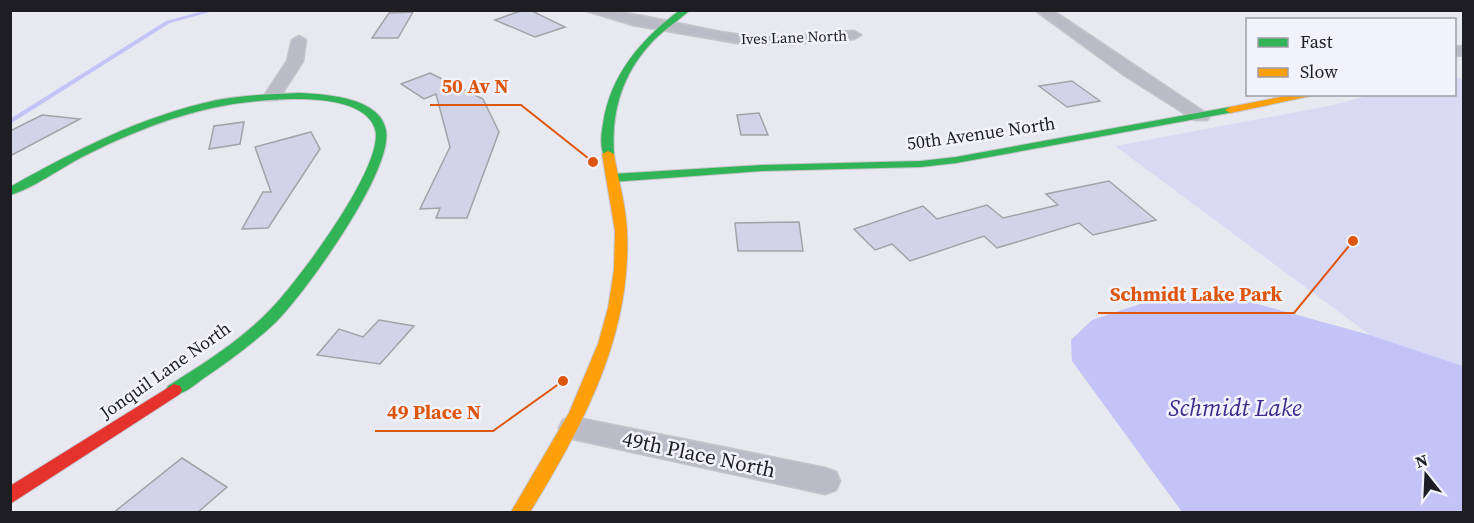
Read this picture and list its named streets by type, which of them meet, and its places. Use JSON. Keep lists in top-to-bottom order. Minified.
{"streets":{"street":["Ives Lane North","50th Avenue North","Jonquil Lane North","49th Place North"]},"water":["Schmidt Lake"],"places":["50 Av N","Schmidt Lake Park","49 Place N"],"legend":["Fast","Slow"],"north":"top"}
